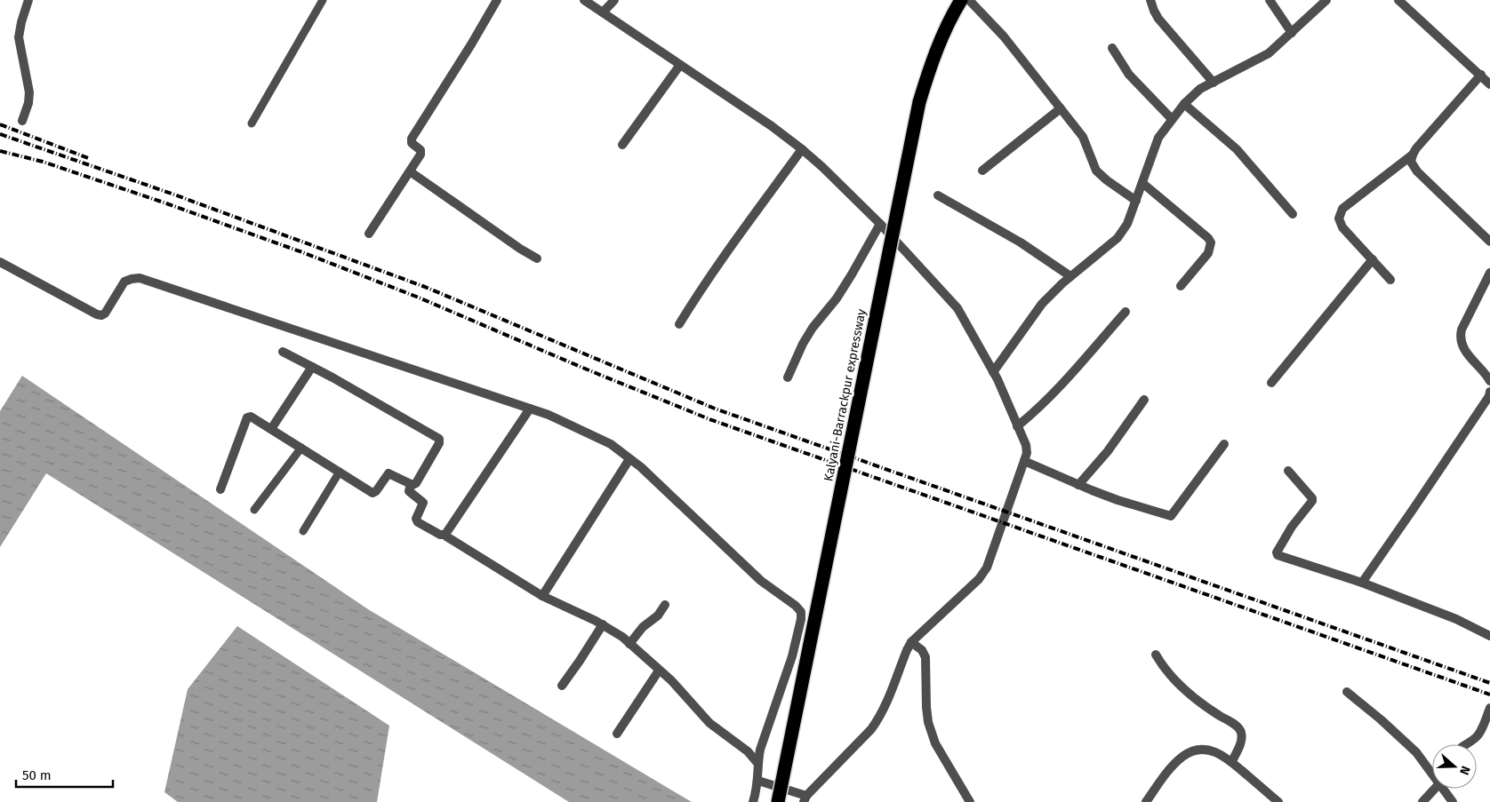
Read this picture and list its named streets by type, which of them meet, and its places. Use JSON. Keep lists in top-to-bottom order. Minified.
{"streets":{"highway":["Kalyani-Barrackpur expressway"]},"scale_bar":"50 m","north":"right"}
